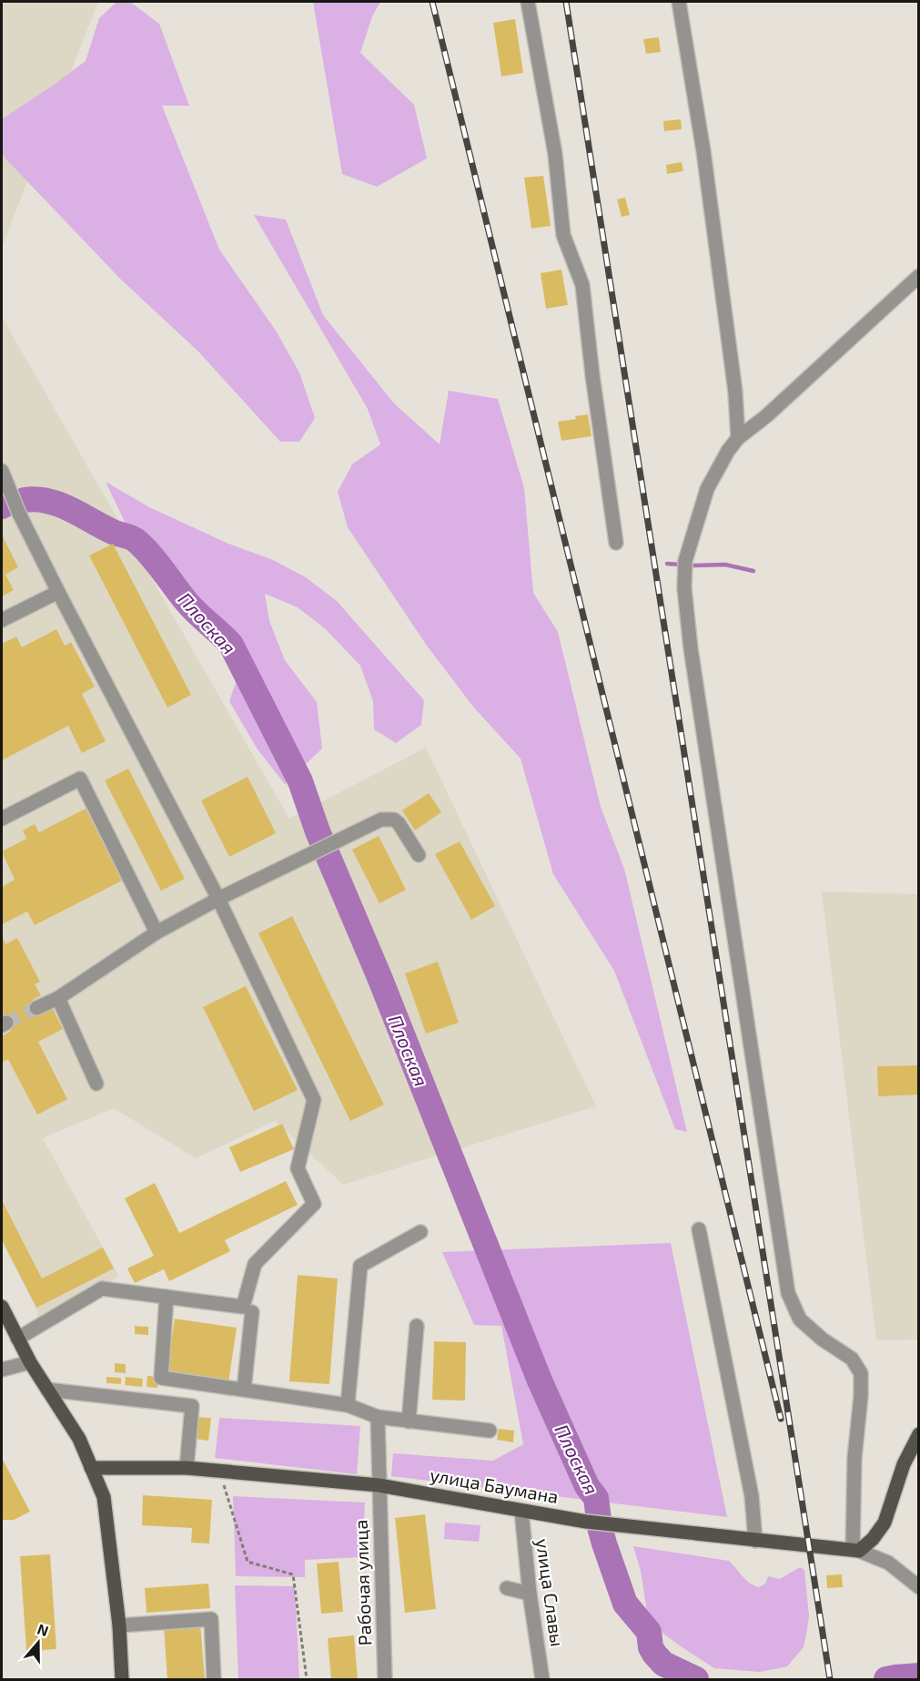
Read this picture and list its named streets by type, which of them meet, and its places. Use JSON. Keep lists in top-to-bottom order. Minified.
{"streets":{"main road":["улица Баумана"],"street":["Рабочая улица","улица Славы"]},"crossings":[["улица Баумана","Рабочая улица"],["улица Баумана","улица Славы"]],"water":["Плоская"],"north":"top"}
